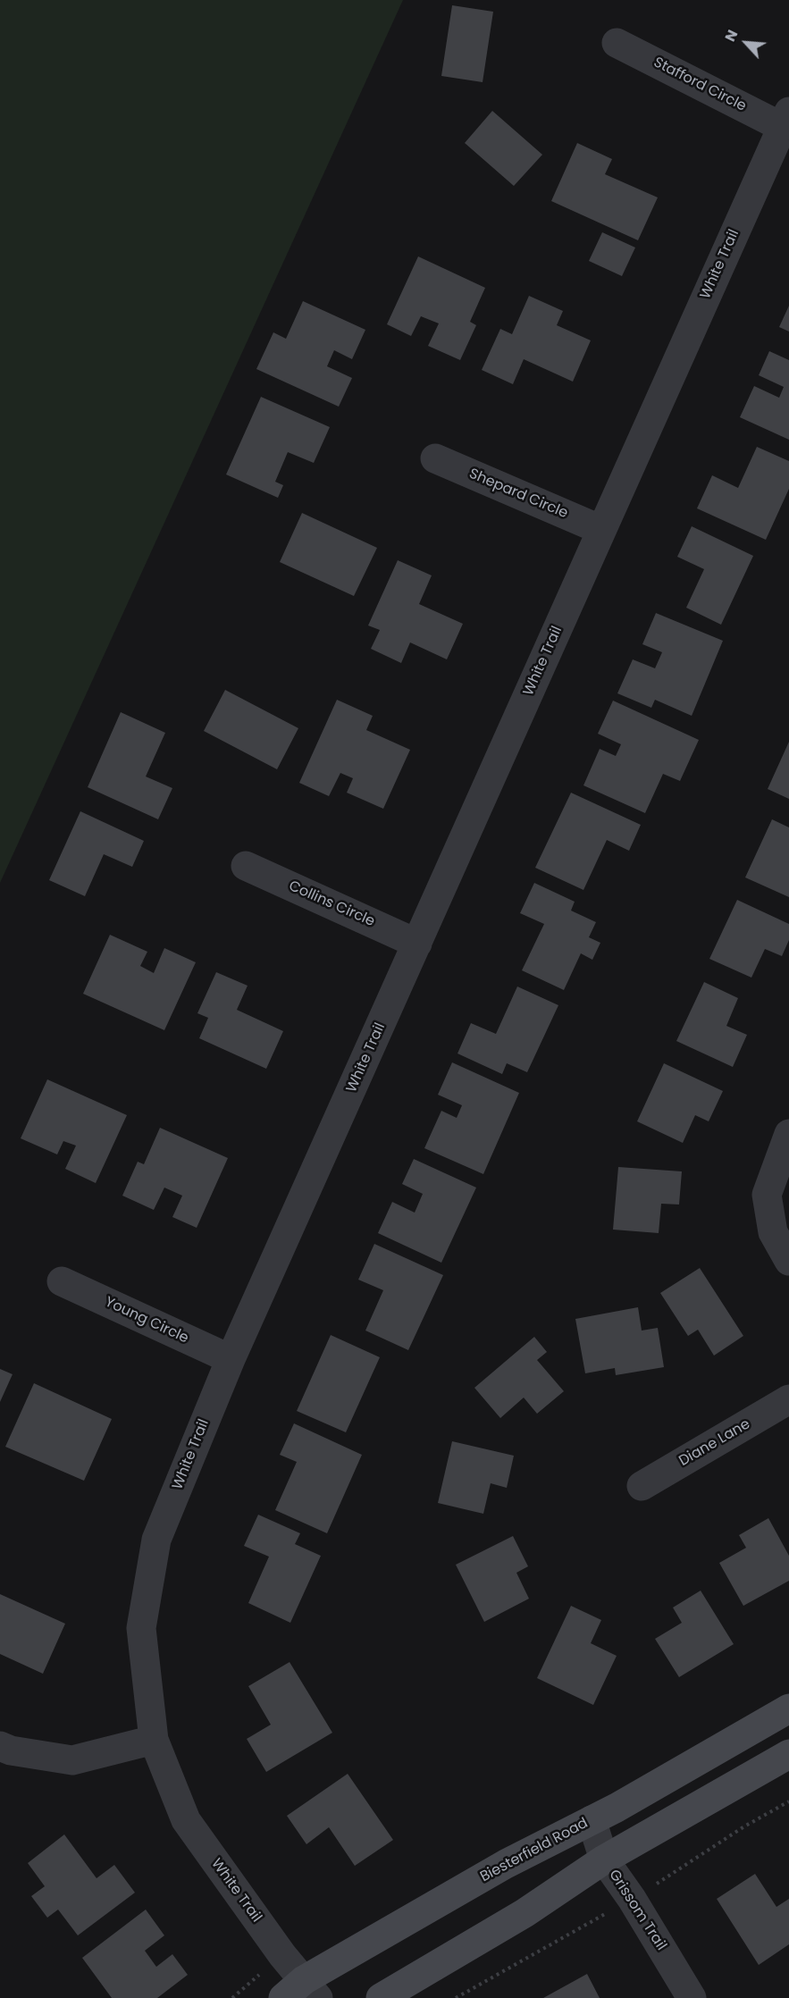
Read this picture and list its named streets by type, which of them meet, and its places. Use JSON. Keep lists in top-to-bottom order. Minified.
{"streets":{"street":["Stafford Circle","White Trail","Shepard Circle","Collins Circle","Young Circle","Diane Lane","Biesterfield Road","Grissom Trail"]},"crossings":[["Stafford Circle","White Trail"],["White Trail","Shepard Circle"],["White Trail","Collins Circle"],["White Trail","Young Circle"],["White Trail","Biesterfield Road"],["Biesterfield Road","Grissom Trail"]],"north":"top left"}
